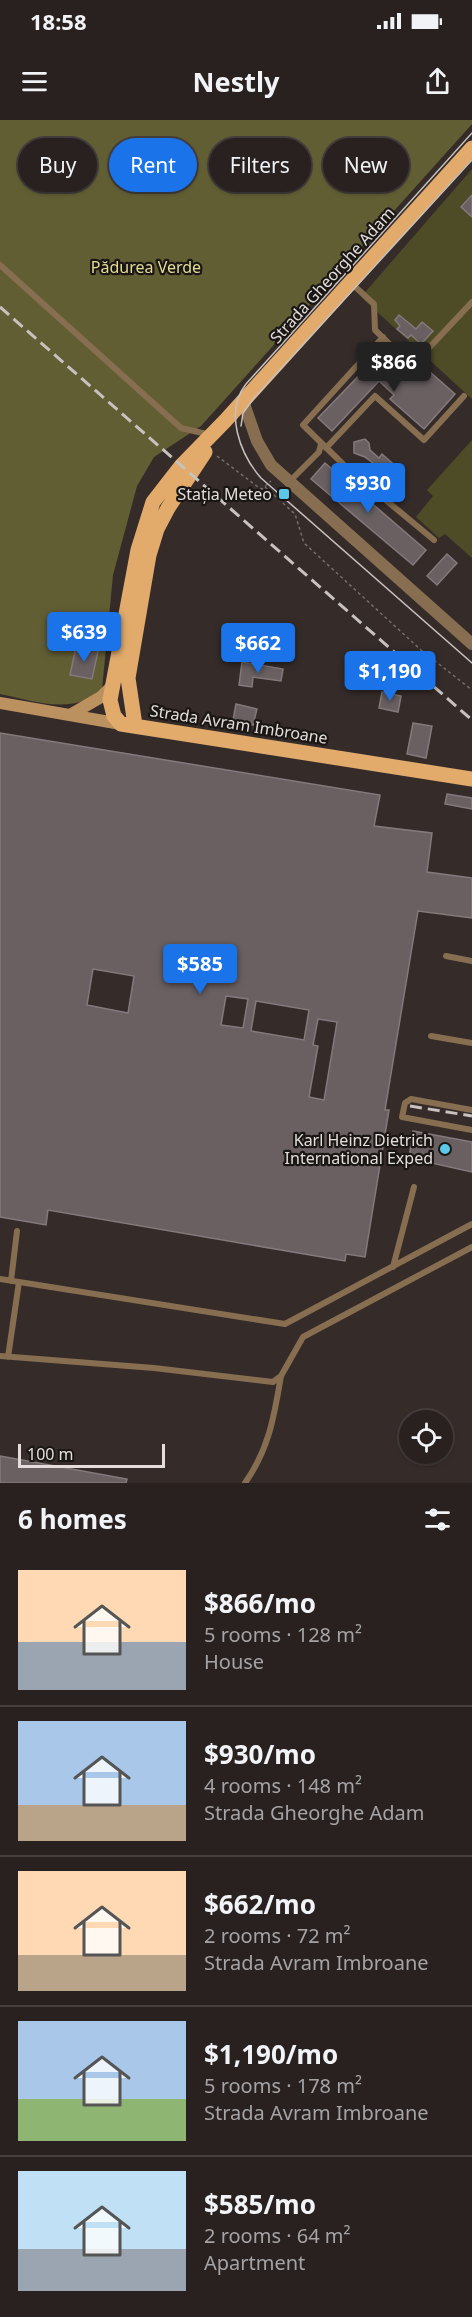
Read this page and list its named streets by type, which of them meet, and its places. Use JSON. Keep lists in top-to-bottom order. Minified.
{"streets":{"main road":["Strada Gheorghe Adam","Strada Avram Imbroane"]},"crossings":[["Strada Gheorghe Adam","Strada Avram Imbroane"]],"parks":["Pădurea Verde"],"places":{"transit":["Stația Meteo"],"other":["Karl Heinz Dietrich International Exped"]},"scale_bar":"100 m","page":{"status":"18:58","header":"Nestly","chip":["Buy","Rent","Filters","New"],"price":["$866","$930","$639","$662","$1,190","$585"],"scale":"100 m","heading":"6 homes","list":[{"name":"$866/mo","note":"5 rooms · 128 m² · House"},{"name":"$930/mo","note":"4 rooms · 148 m² · Strada Gheorghe Adam"},{"name":"$662/mo","note":"2 rooms · 72 m² · Strada Avram Imbroane"},{"name":"$1,190/mo","note":"5 rooms · 178 m² · Strada Avram Imbroane"},{"name":"$585/mo","note":"2 rooms · 64 m² · Apartment"}]}}
